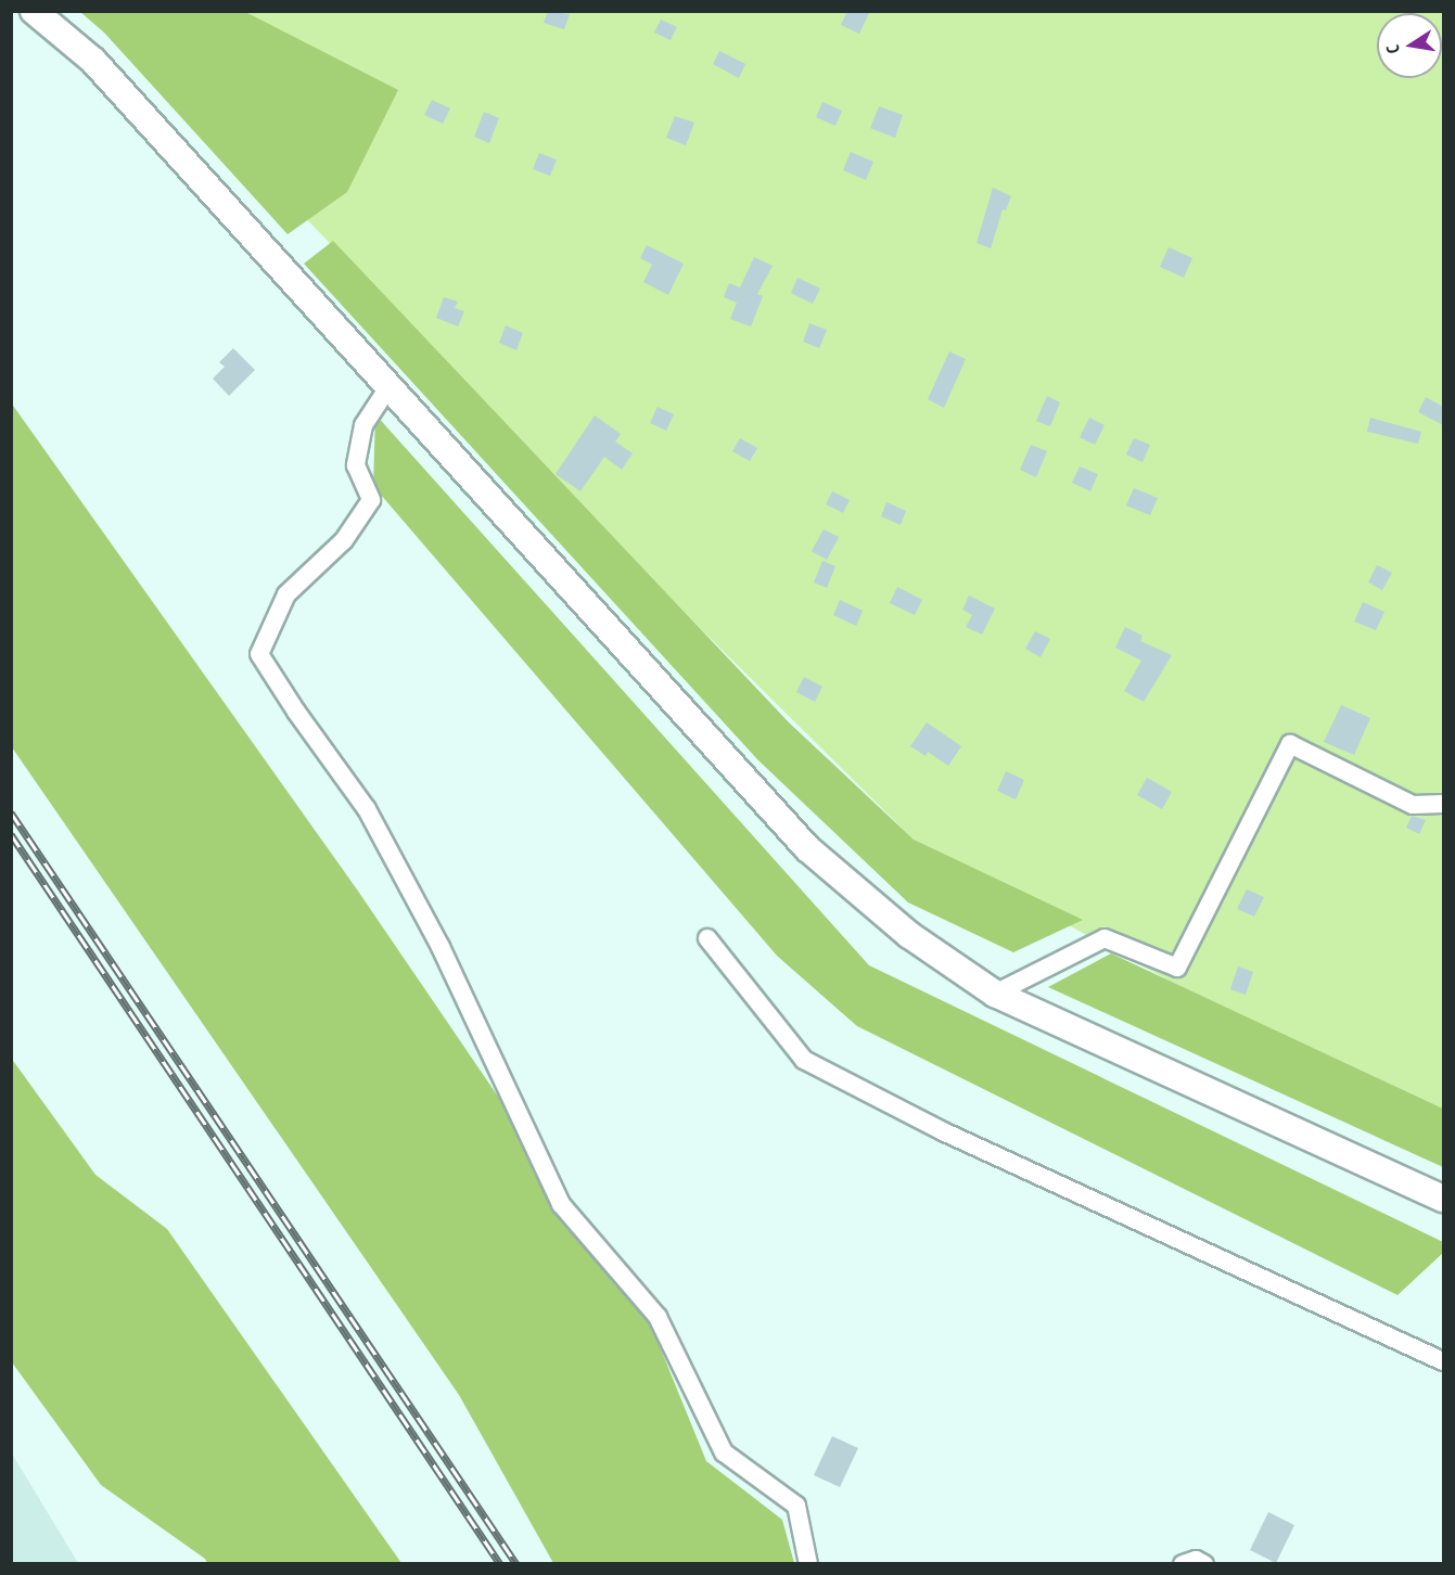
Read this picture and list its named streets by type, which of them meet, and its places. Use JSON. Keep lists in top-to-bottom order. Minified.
{"north":"left"}
